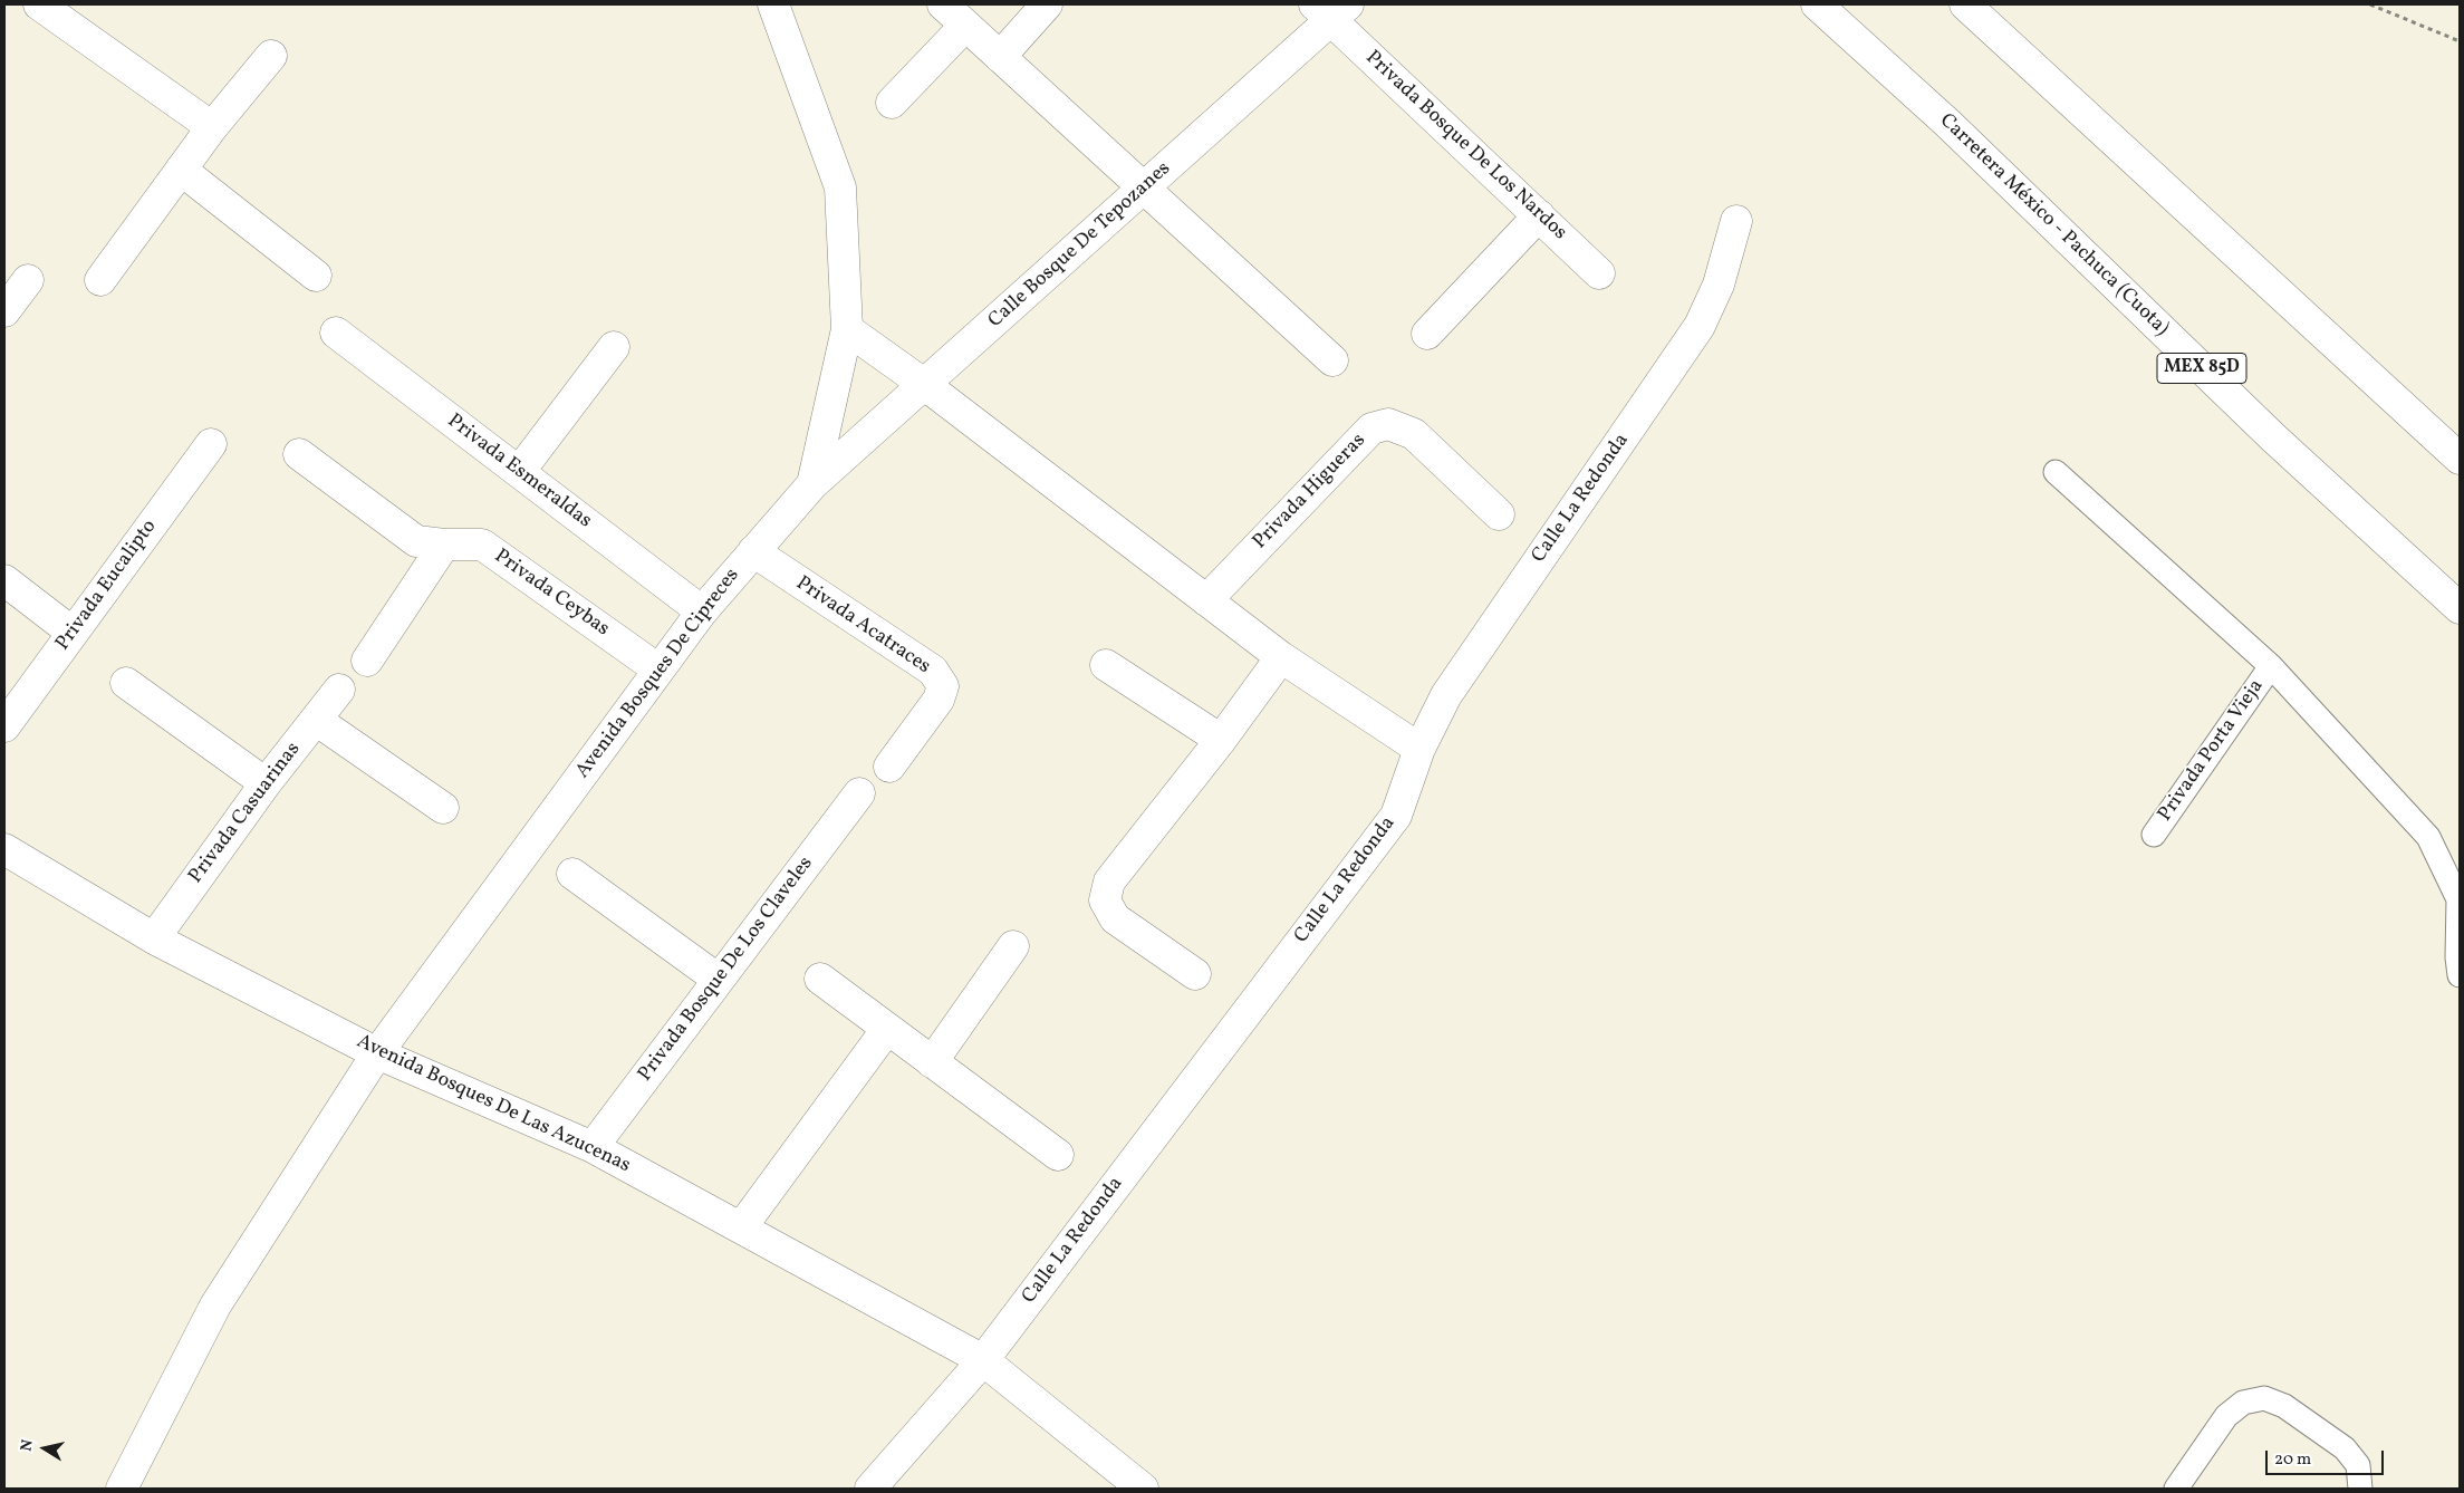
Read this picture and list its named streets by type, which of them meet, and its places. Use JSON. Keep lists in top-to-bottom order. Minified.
{"streets":{"main road":["Privada Bosque De Los Nardos","Carretera México - Pachuca (Cuota)","Calle Bosque De Tepozanes","MEX 85D","Privada Esmeraldas","Privada Higueras","Calle La Redonda","Privada Eucalipto","Privada Ceybas","Privada Acatraces","Avenida Bosques De Cipreces","Privada Casuarinas","Privada Bosque De Los Claveles","Avenida Bosques De Las Azucenas"],"lane":["Privada Porta Vieja"]},"crossings":[["Privada Bosque De Los Nardos","Calle Bosque De Tepozanes"],["Calle Bosque De Tepozanes","Avenida Bosques De Cipreces"],["Privada Esmeraldas","Avenida Bosques De Cipreces"],["Calle La Redonda","Avenida Bosques De Las Azucenas"],["Privada Ceybas","Avenida Bosques De Cipreces"],["Privada Acatraces","Avenida Bosques De Cipreces"],["Avenida Bosques De Cipreces","Avenida Bosques De Las Azucenas"],["Privada Casuarinas","Avenida Bosques De Las Azucenas"],["Privada Bosque De Los Claveles","Avenida Bosques De Las Azucenas"]],"scale_bar":"20 m","north":"left"}
